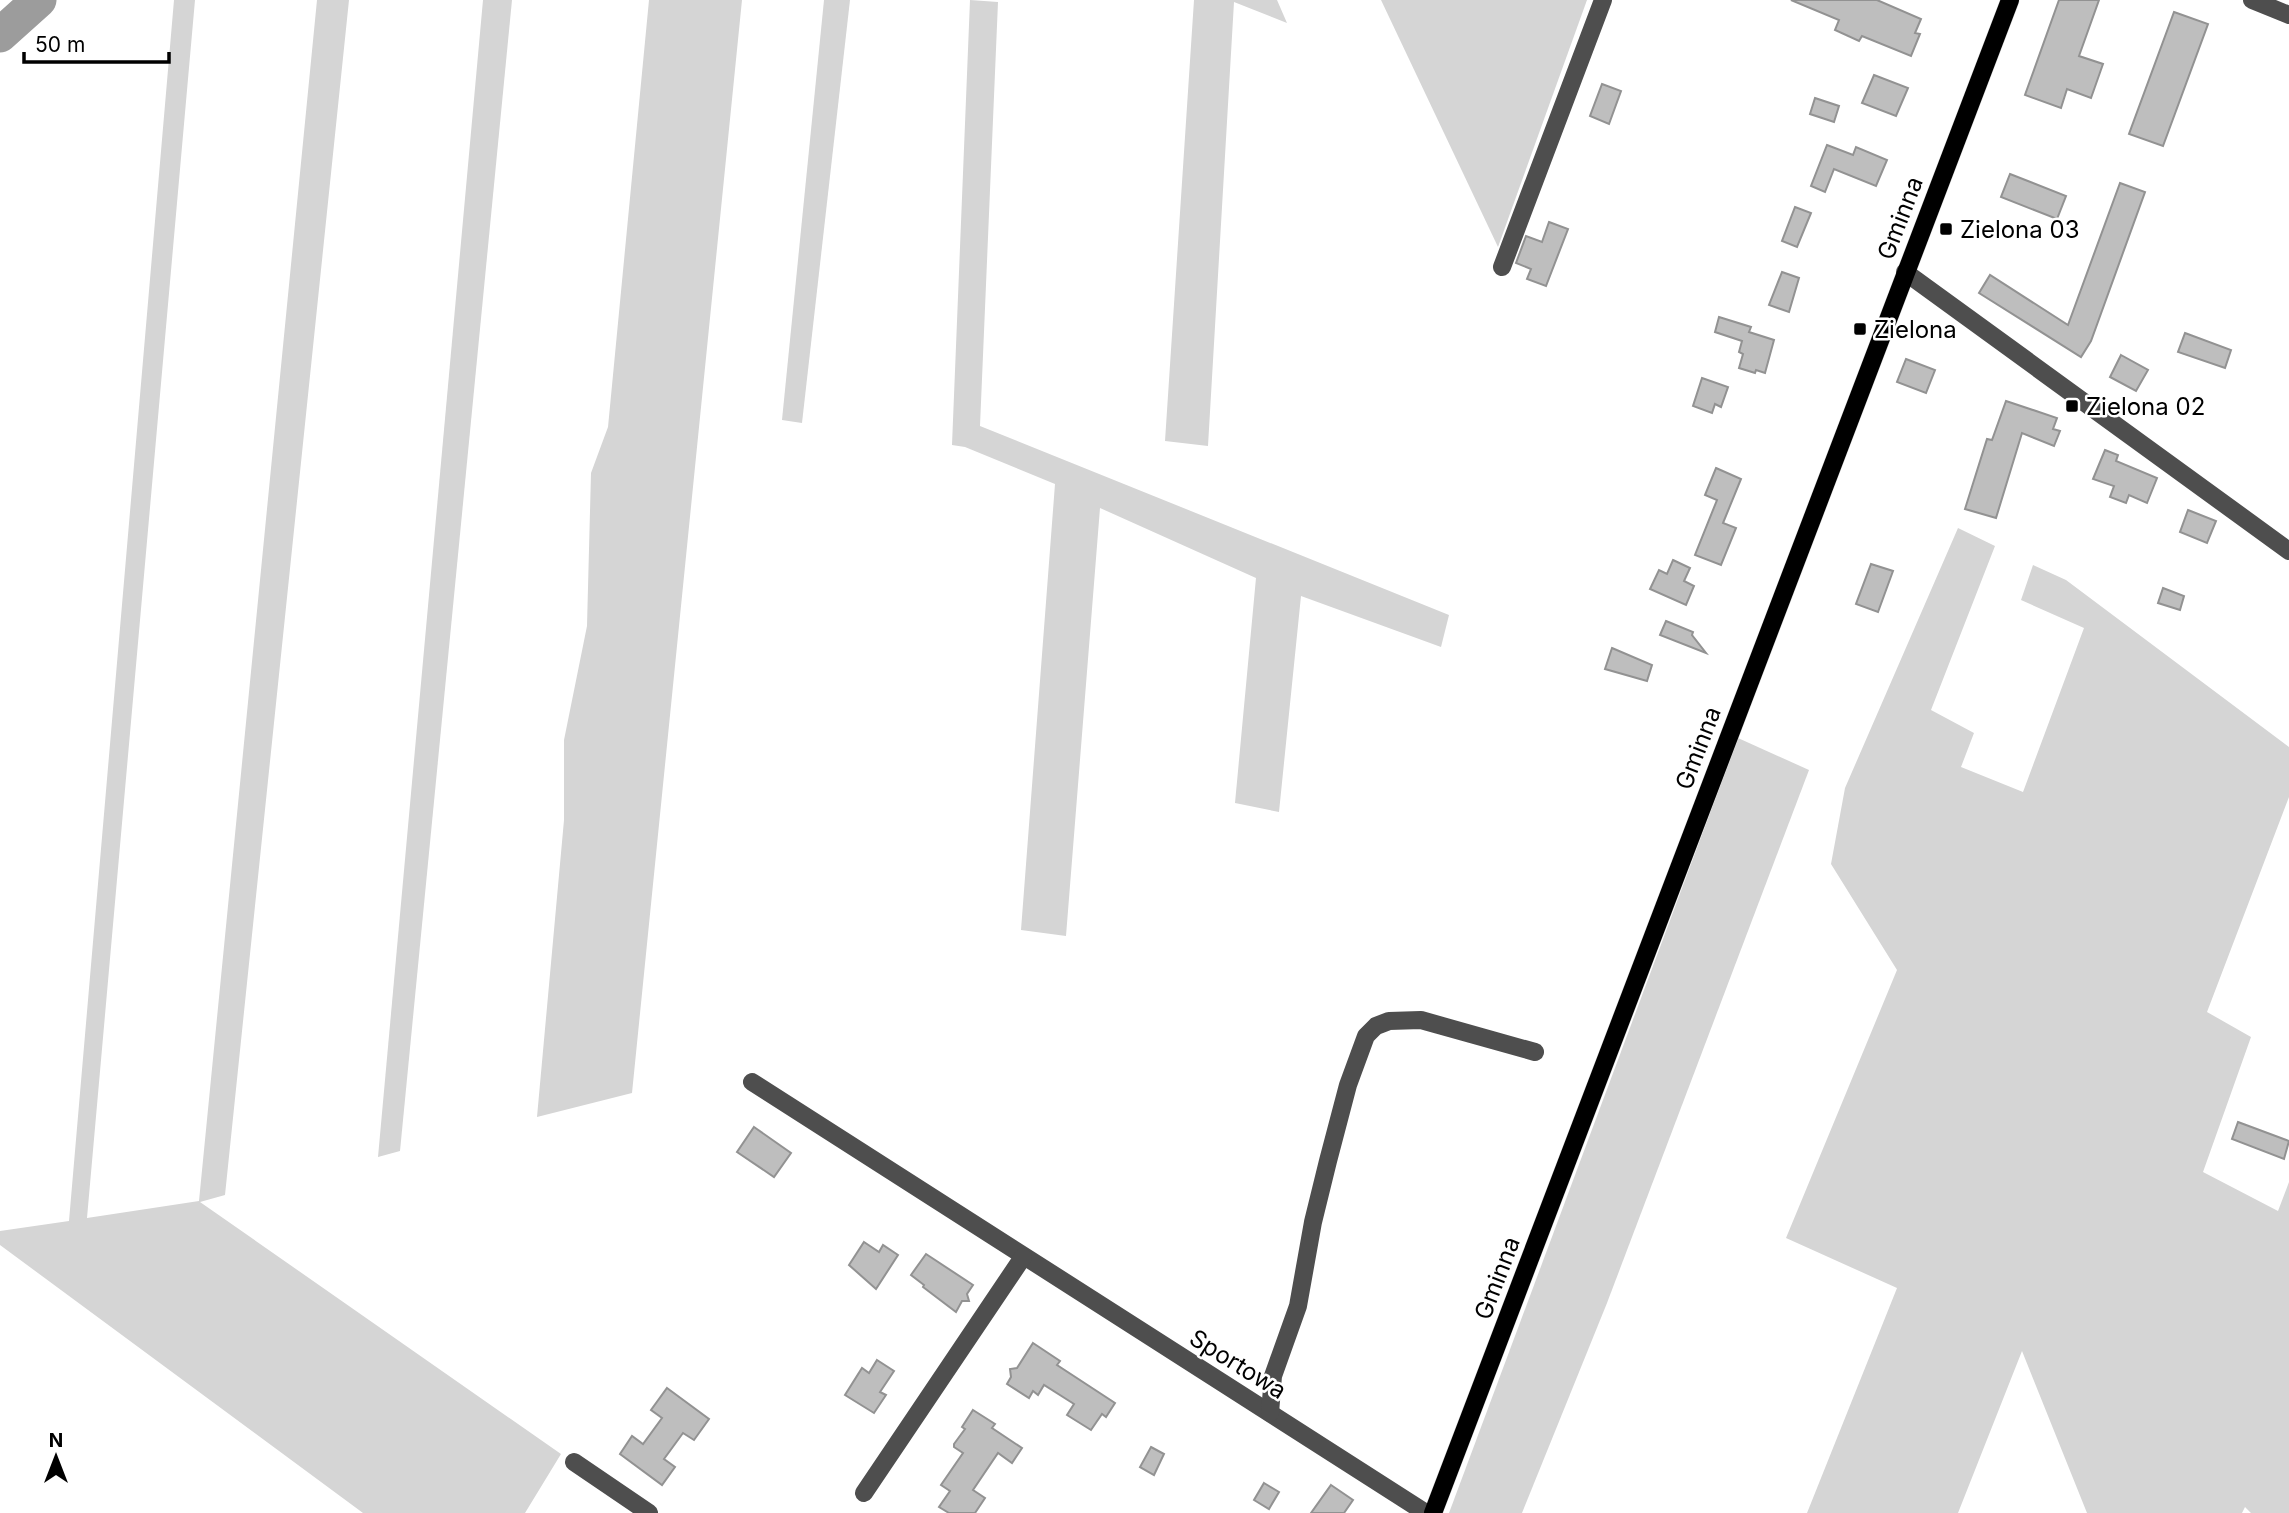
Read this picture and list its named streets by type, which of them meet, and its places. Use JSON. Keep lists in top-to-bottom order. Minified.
{"streets":{"main road":["Gminna"],"street":["Sportowa"]},"places":{"transit":["Zielona 03","Zielona","Zielona 02"]},"scale_bar":"50 m","north":"top"}
